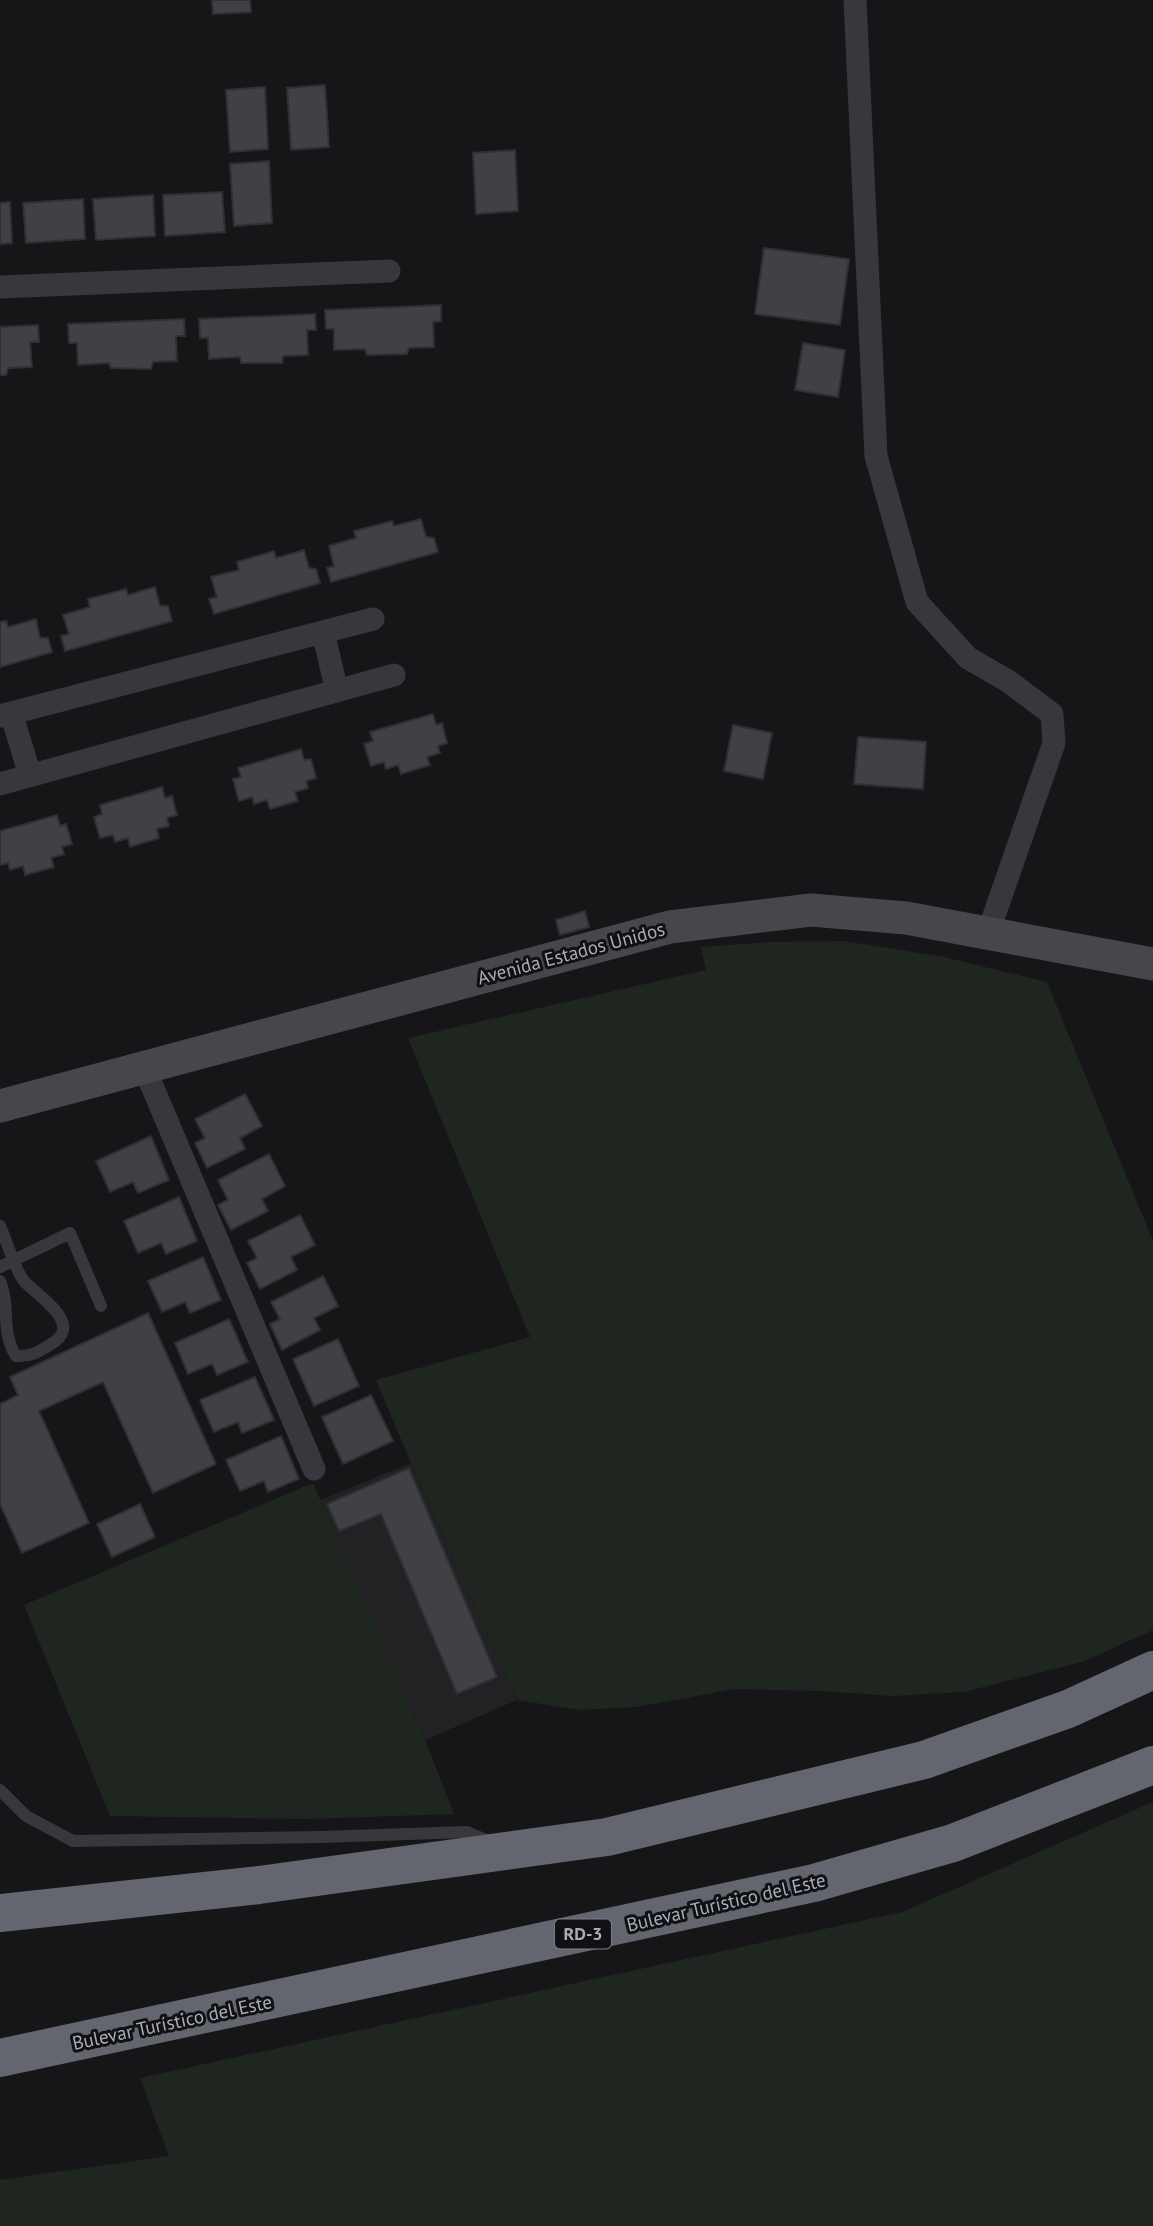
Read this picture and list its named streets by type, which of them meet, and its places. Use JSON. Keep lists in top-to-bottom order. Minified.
{"streets":{"highway":["Bulevar Turístico del Este","RD-3"],"street":["Avenida Estados Unidos"]}}
